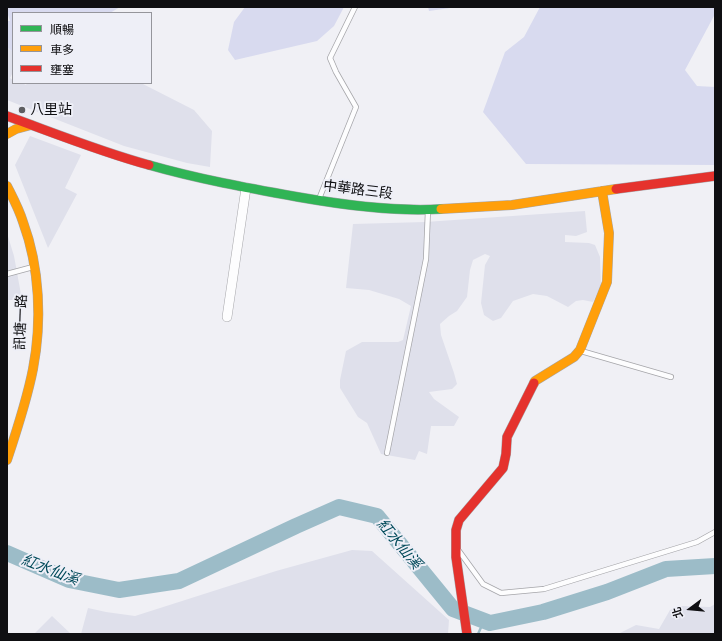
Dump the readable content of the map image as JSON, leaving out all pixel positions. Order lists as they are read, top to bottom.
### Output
{
  "streets": {
    "street": ["中華路三段", "訊塘一路"]
  },
  "water": ["紅水仙溪"],
  "places": ["八里站"],
  "legend": ["順暢", "車多", "壅塞"],
  "north": "left"
}
